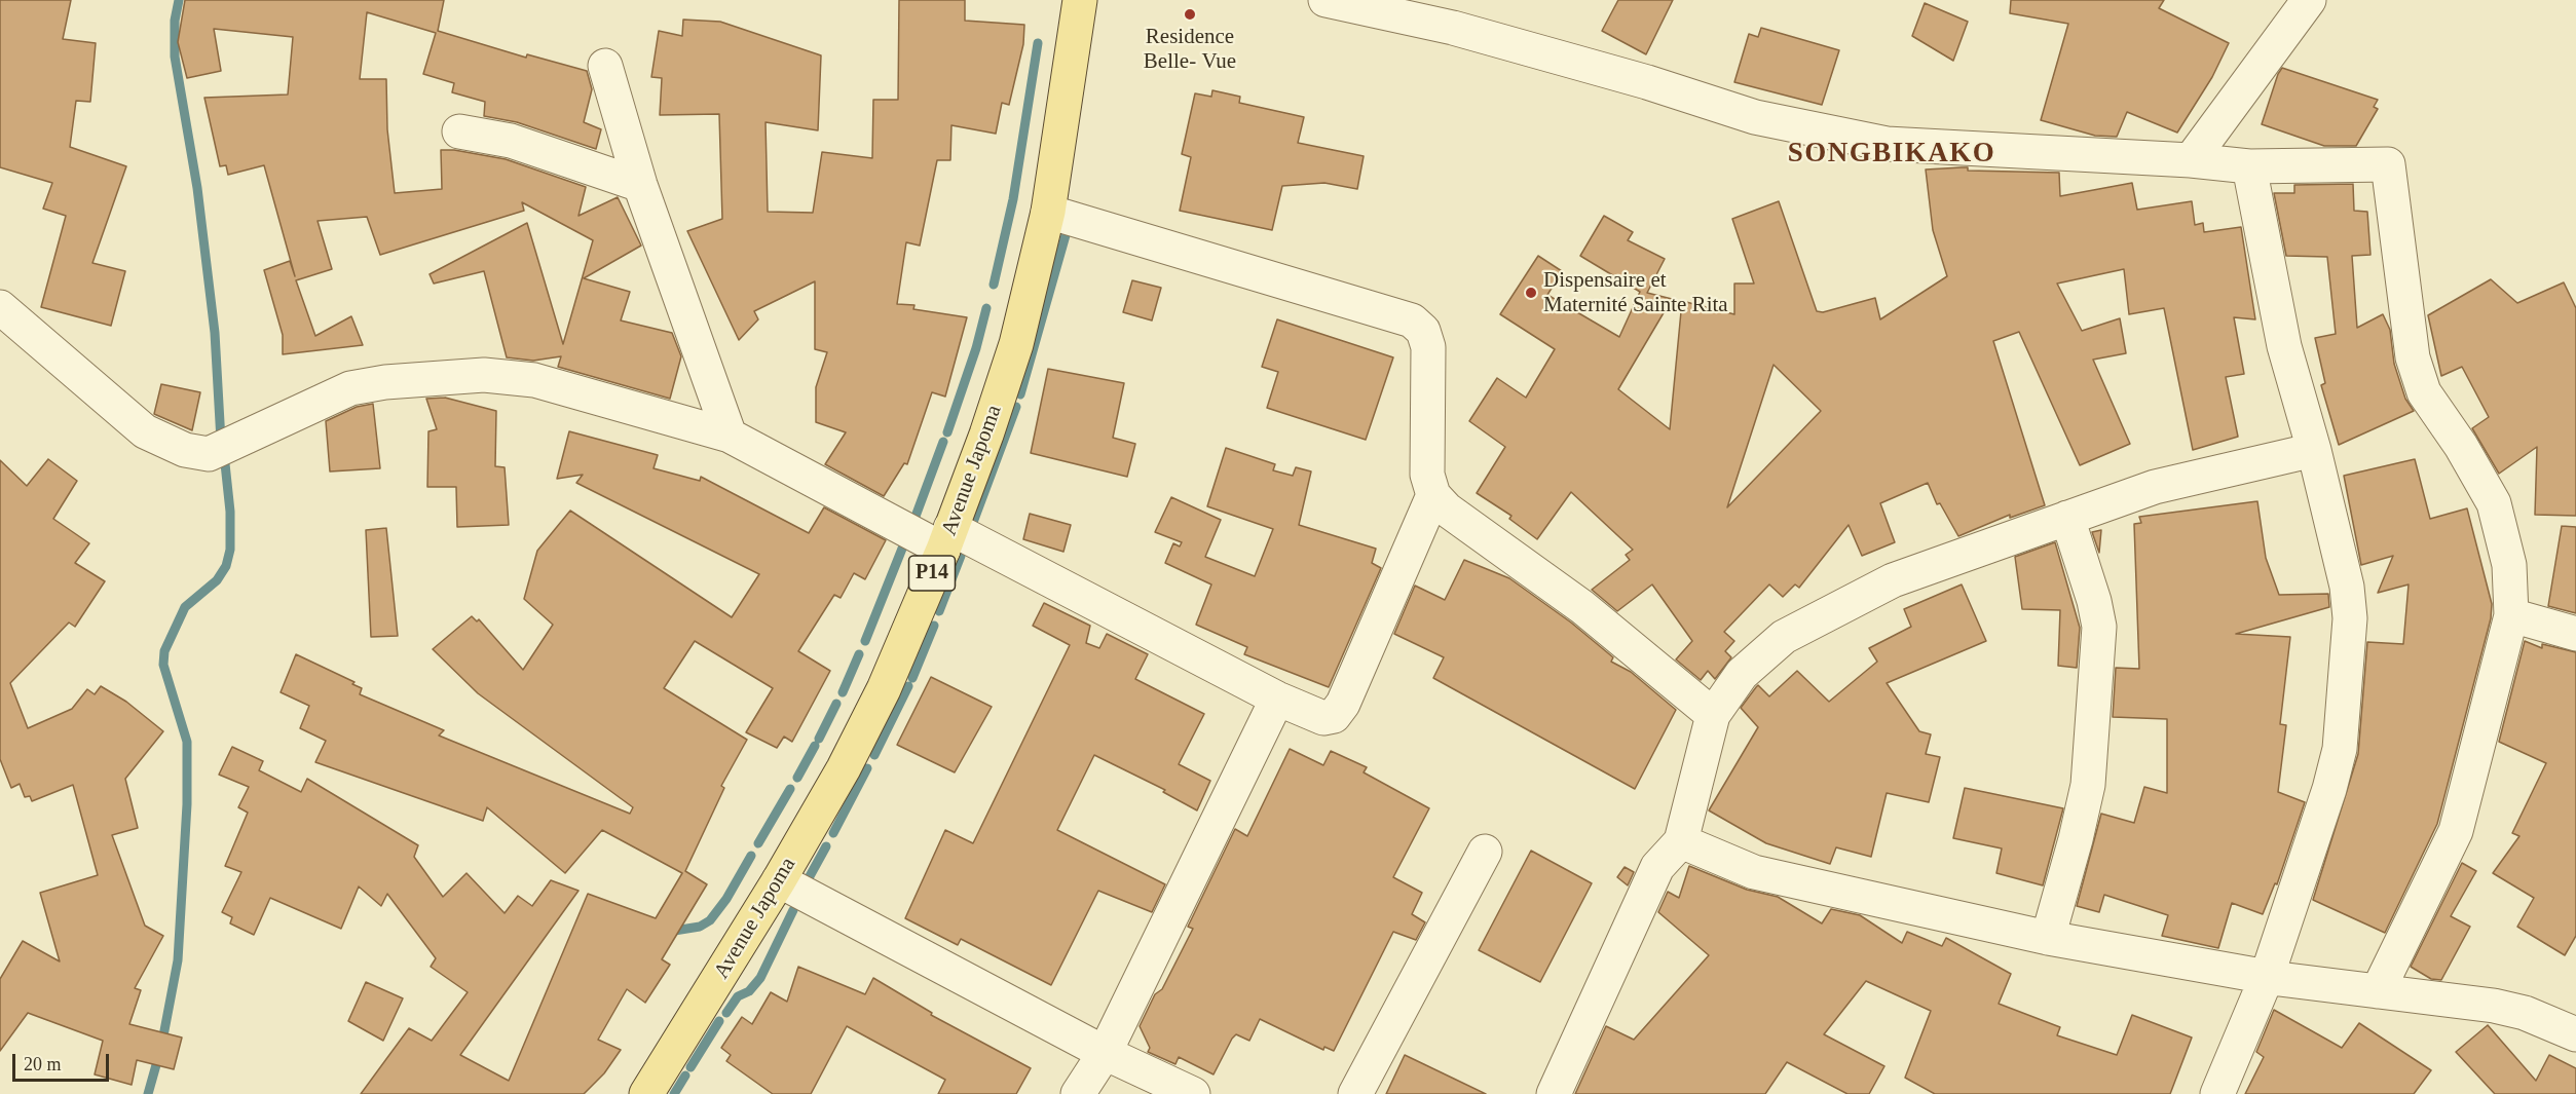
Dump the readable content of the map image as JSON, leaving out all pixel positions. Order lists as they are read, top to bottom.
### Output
{
  "streets": {
    "main road": ["Avenue Japoma", "P14"]
  },
  "districts": ["SONGBIKAKO"],
  "places": ["Residence Belle- Vue", "Dispensaire et Maternité Sainte Rita"],
  "scale_bar": "20 m"
}
